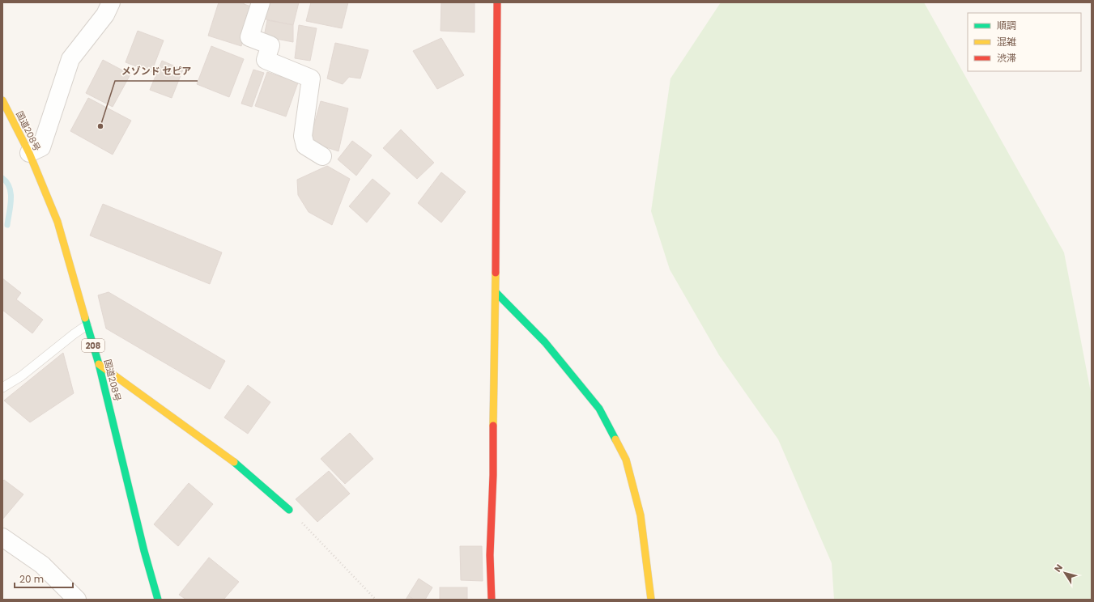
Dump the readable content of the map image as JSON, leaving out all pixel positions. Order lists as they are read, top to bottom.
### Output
{
  "streets": {
    "main road": ["国道208号", "208"]
  },
  "places": ["メゾンド セピア"],
  "legend": ["順調", "混雑", "渋滞"],
  "scale_bar": "20 m",
  "north": "top left"
}
